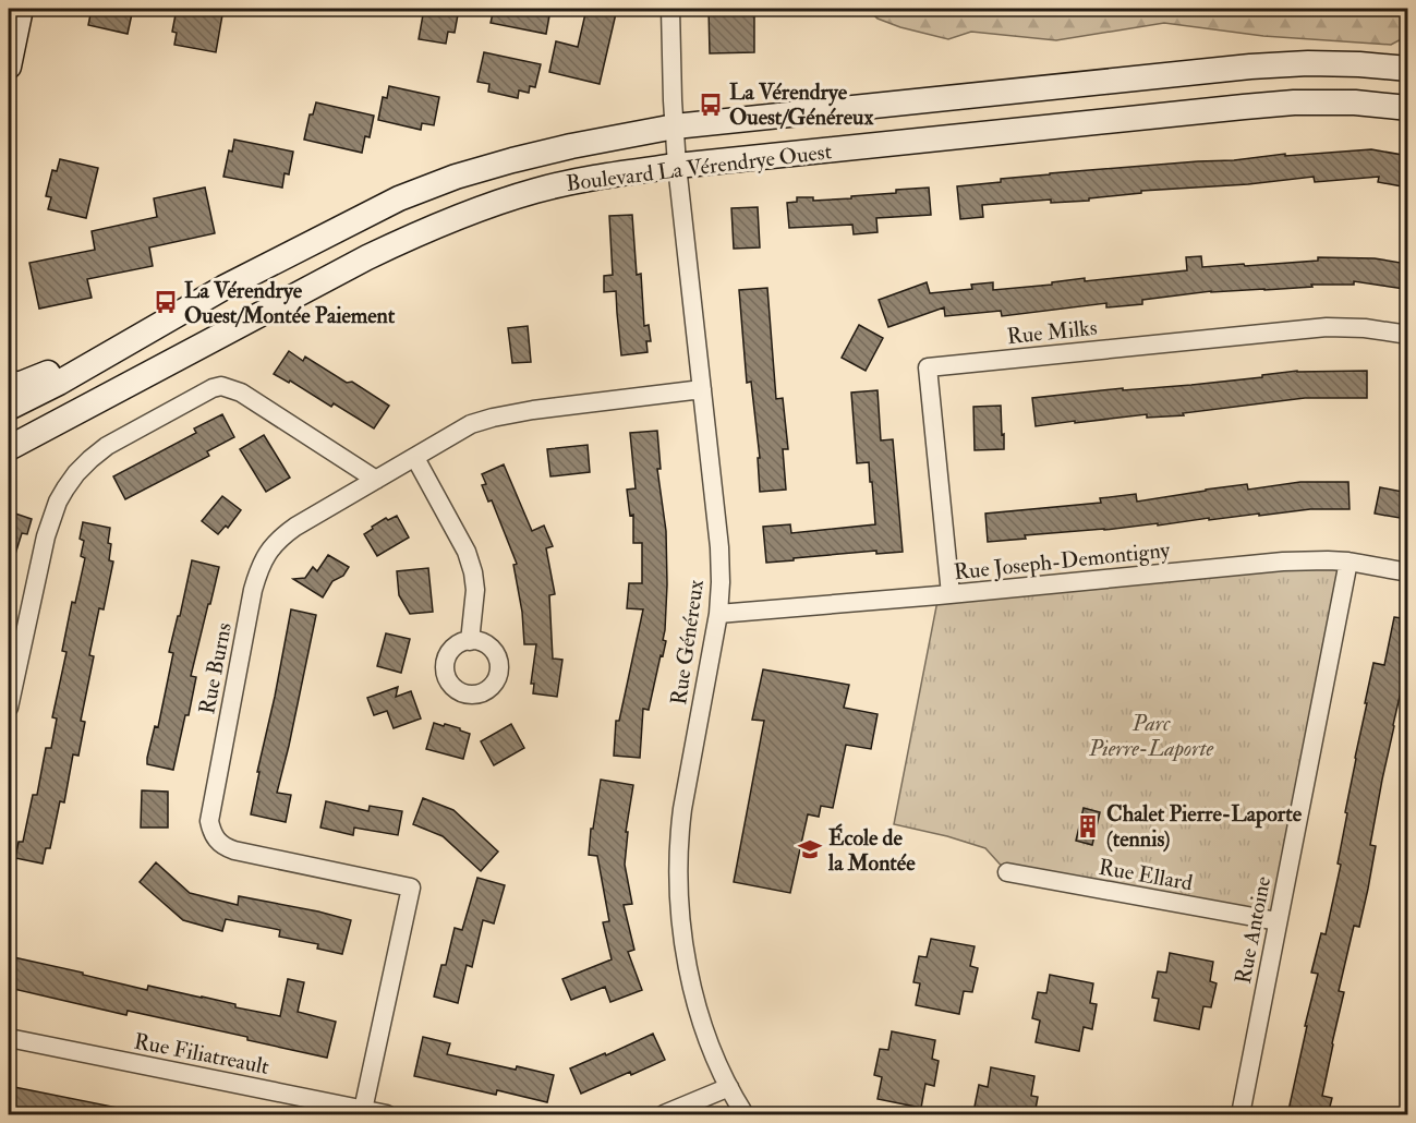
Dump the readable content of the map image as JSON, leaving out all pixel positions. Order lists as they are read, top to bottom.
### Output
{
  "streets": {
    "main road": ["Boulevard La Vérendrye Ouest"],
    "street": [
      "Rue Milks",
      "Rue Joseph-Demontigny",
      "Rue Généreux",
      "Rue Burns",
      "Rue Ellard",
      "Rue Antoine",
      "Rue Filiatreault"
    ]
  },
  "crossings": [
    ["Boulevard La Vérendrye Ouest", "Rue Généreux"],
    ["Rue Milks", "Rue Joseph-Demontigny"],
    ["Rue Joseph-Demontigny", "Rue Généreux"],
    ["Rue Joseph-Demontigny", "Rue Antoine"],
    ["Rue Généreux", "Rue Burns"],
    ["Rue Burns", "Rue Filiatreault"],
    ["Rue Ellard", "Rue Antoine"]
  ],
  "parks": ["Parc Pierre-Laporte"],
  "places": {
    "bus stop": ["La Vérendrye Ouest/Généreux", "La Vérendrye Ouest/Montée Paiement"],
    "building": ["Chalet Pierre-Laporte (tennis)"],
    "school or university": ["École de la Montée"]
  }
}
